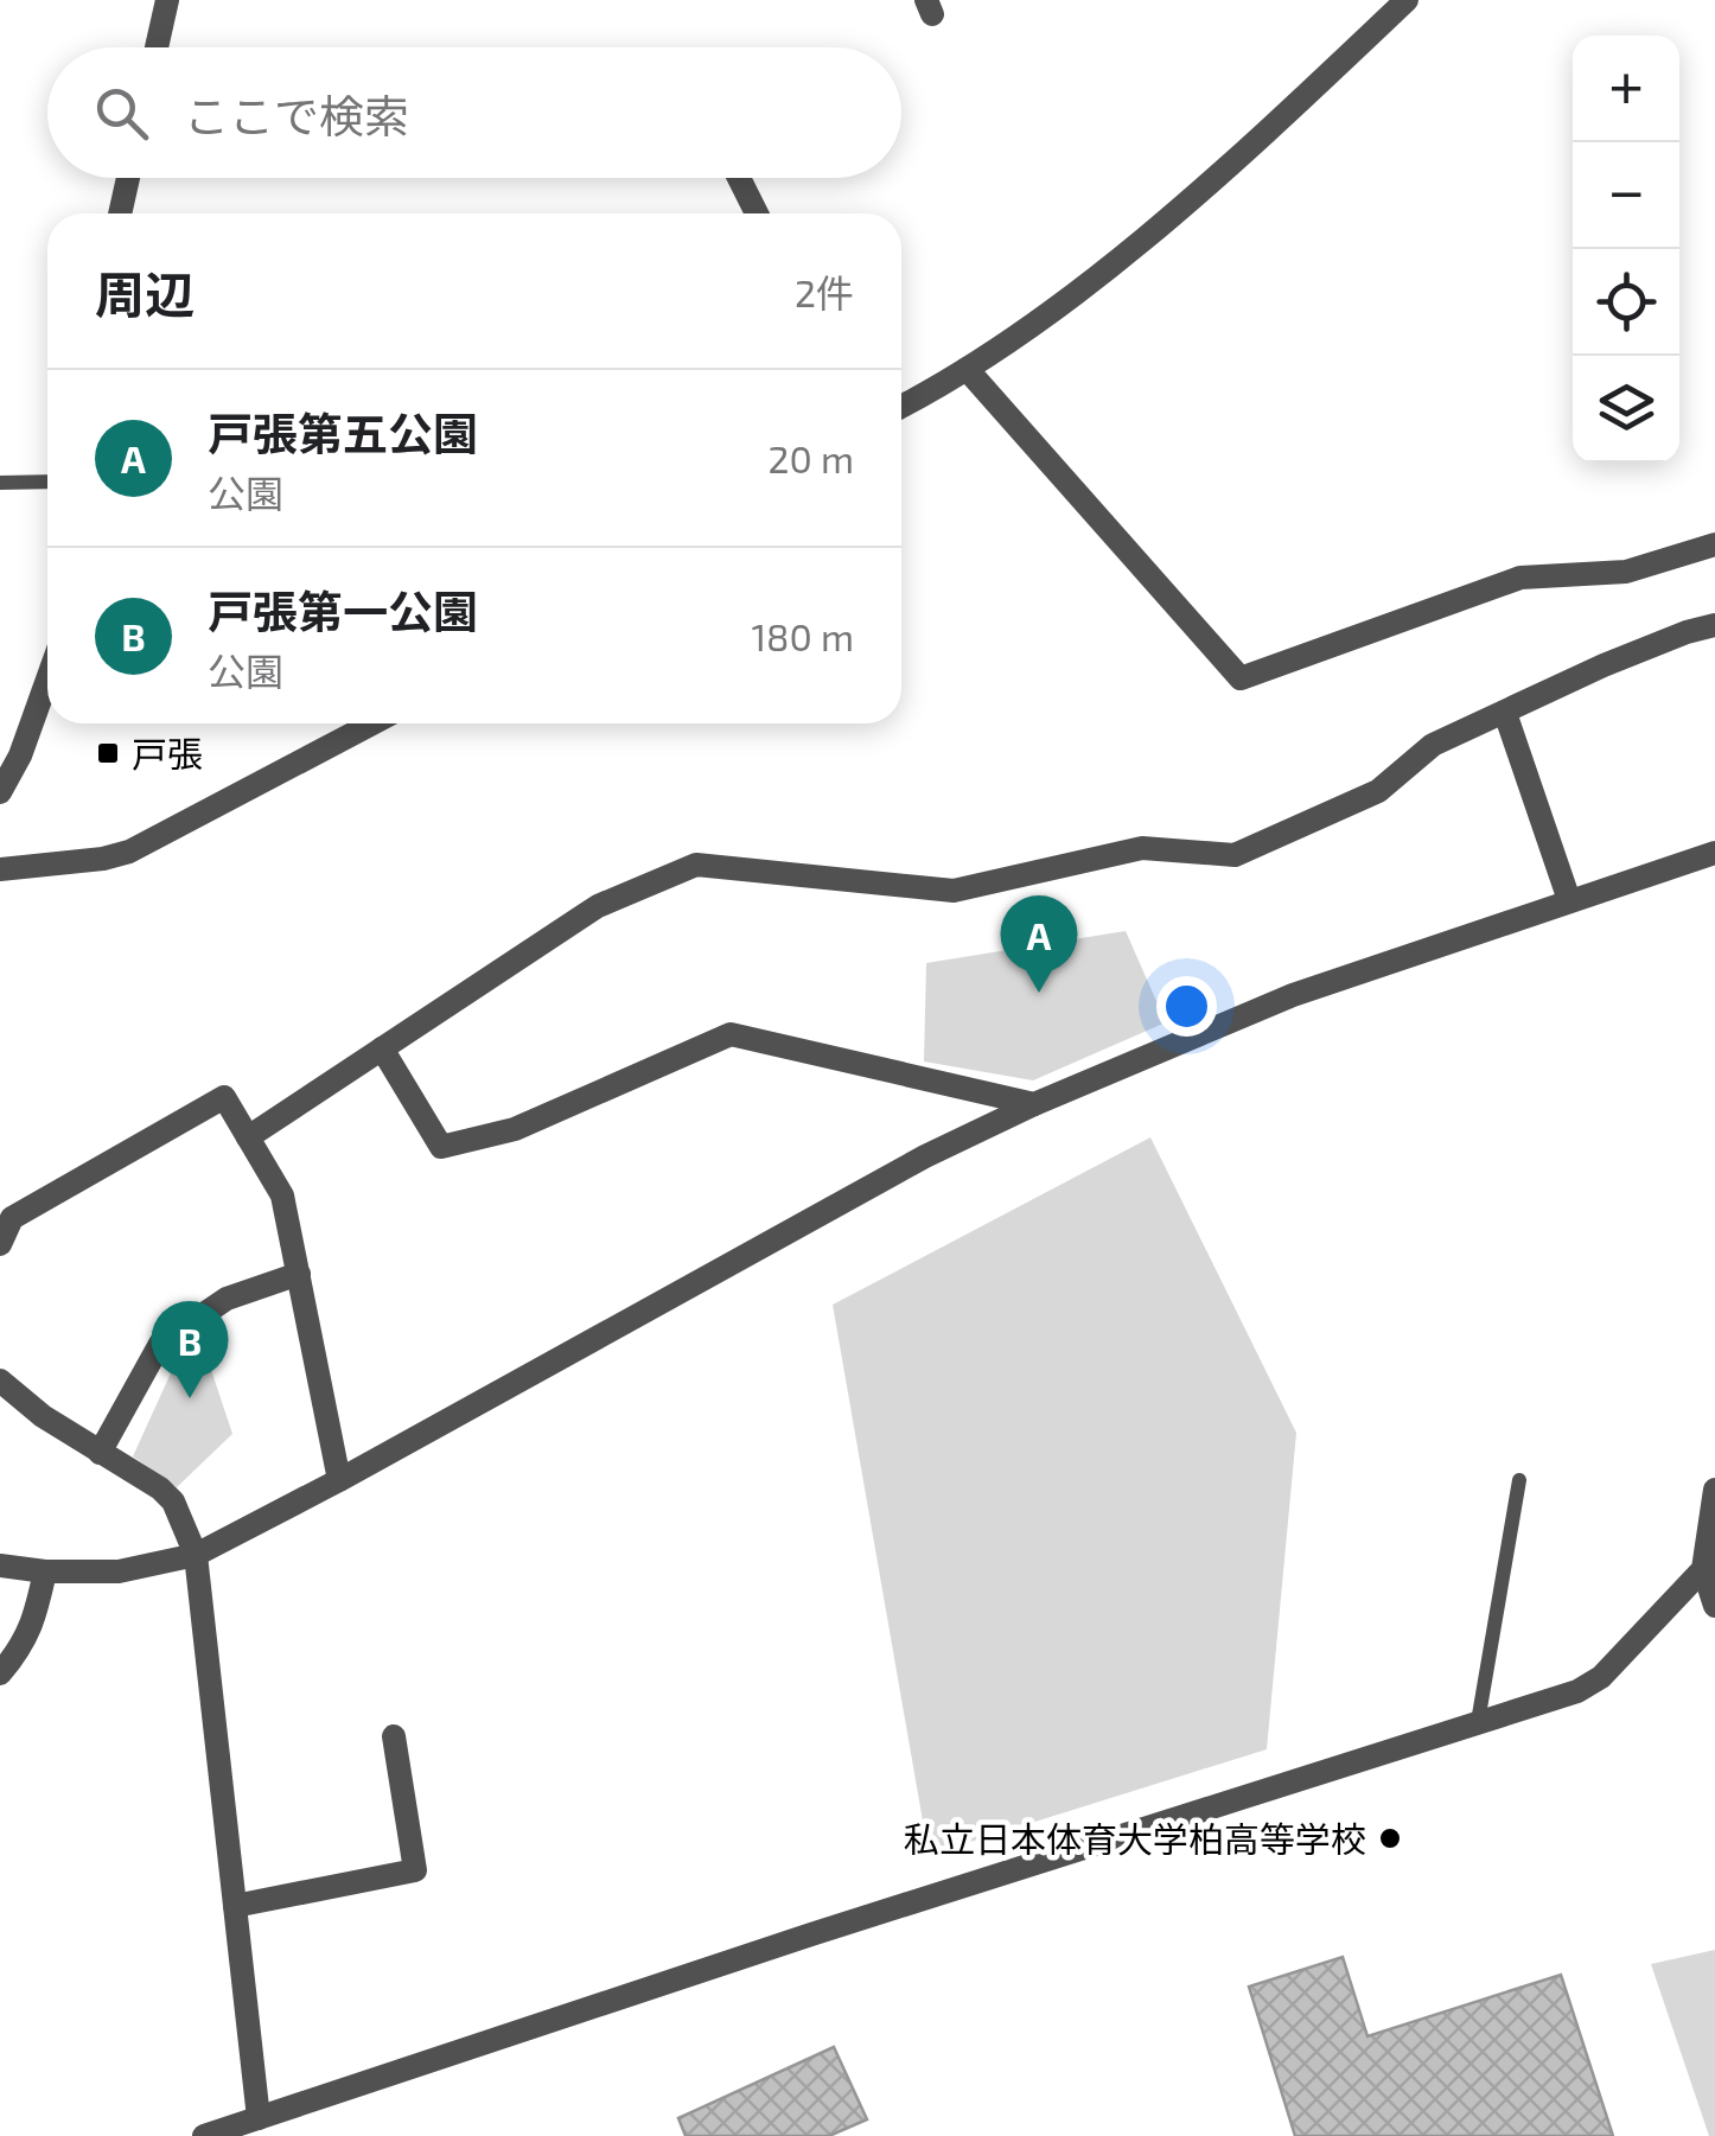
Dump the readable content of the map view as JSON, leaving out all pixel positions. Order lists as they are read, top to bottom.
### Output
{
  "places": {
    "transit": ["戸張"],
    "other": ["私立日本体育大学柏高等学校"]
  },
  "page": {
    "map_buttons": ["+", "−"],
    "search": "ここで検索",
    "heading": ["周辺", "2件"],
    "list": [
      {
        "mark": "A",
        "name": "戸張第五公園",
        "note": "公園",
        "value": "20 m"
      },
      {
        "mark": "B",
        "name": "戸張第一公園",
        "note": "公園",
        "value": "180 m"
      }
    ],
    "pins": ["A", "B"]
  }
}
